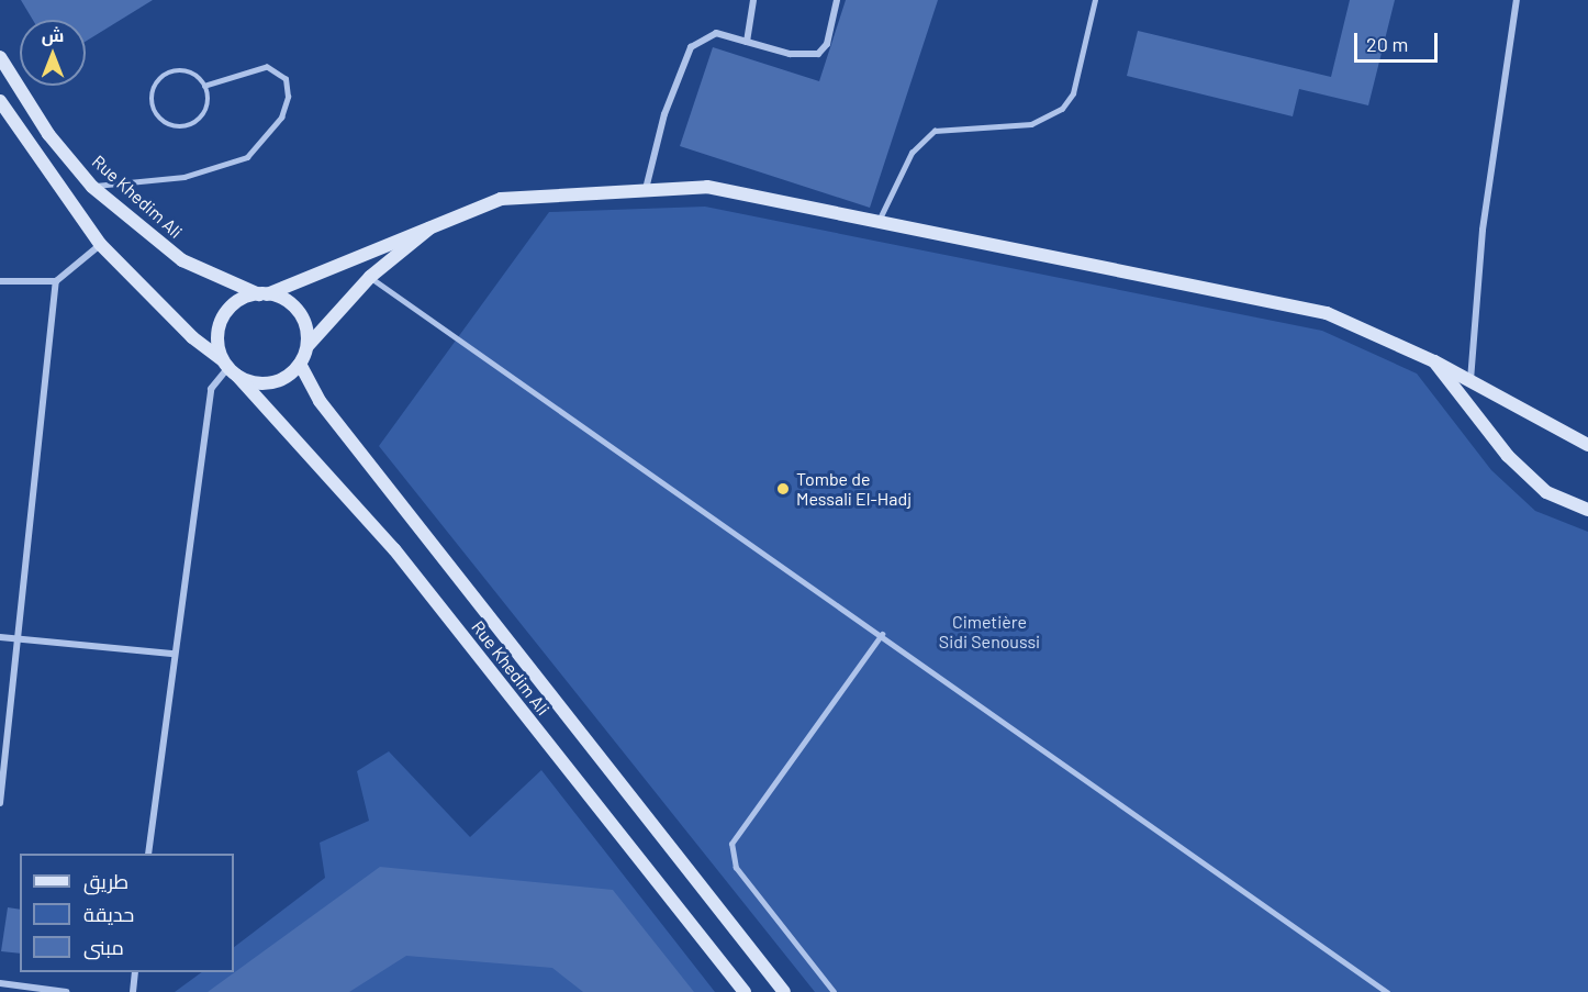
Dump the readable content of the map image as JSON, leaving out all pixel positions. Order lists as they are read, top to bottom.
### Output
{
  "streets": {
    "main road": ["Rue Khedim Ali"]
  },
  "parks": ["Cimetière Sidi Senoussi"],
  "places": ["Tombe de Messali El-Hadj"],
  "legend": ["طريق", "حديقة", "مبنى"],
  "scale_bar": "20 m",
  "north": "top"
}
